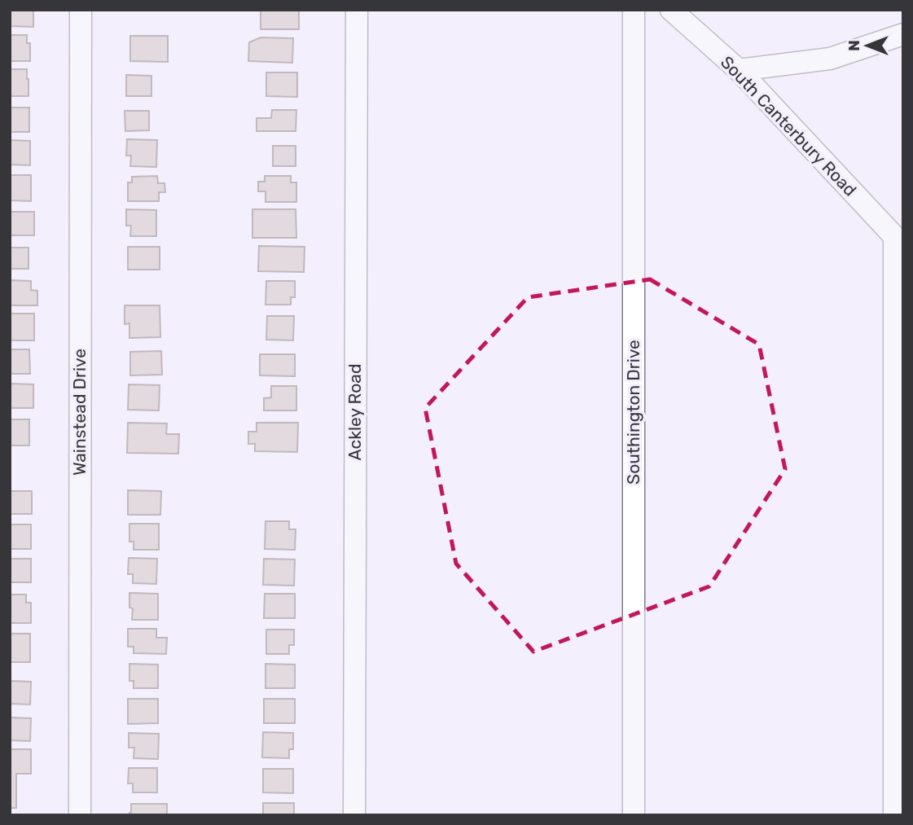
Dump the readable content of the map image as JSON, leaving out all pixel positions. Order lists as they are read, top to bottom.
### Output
{
  "streets": {
    "street": [
      "South Canterbury Road",
      "Wainstead Drive",
      "Ackley Road",
      "Southington Drive"
    ]
  },
  "north": "left"
}
